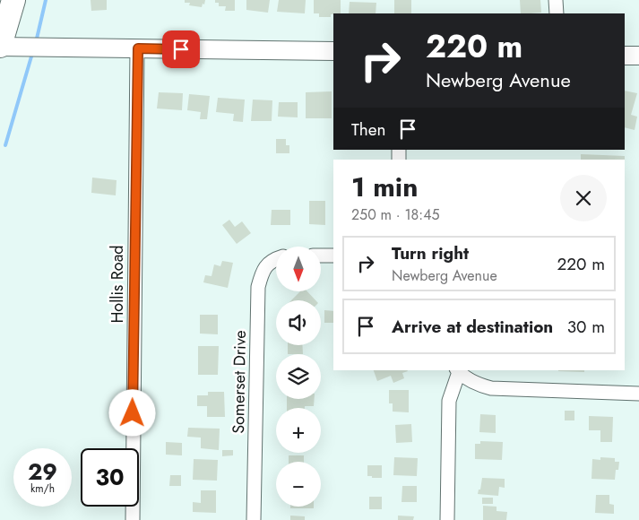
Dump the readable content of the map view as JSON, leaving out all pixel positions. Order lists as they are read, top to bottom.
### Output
{
  "streets": {
    "street": ["Hollis Road", "Somerset Drive"]
  },
  "north": "bottom",
  "page": {
    "turn": ["220 m", "Newberg Avenue"],
    "then": "Then",
    "heading": ["1 min", "250 m · 18:45"],
    "list": [
      {
        "name": "Turn right",
        "note": "Newberg Avenue",
        "value": "220 m"
      },
      {
        "name": "Arrive at destination",
        "value": "30 m"
      }
    ],
    "map_buttons": ["+", "−"],
    "speed": "29 km/h",
    "limit": "30"
  }
}
